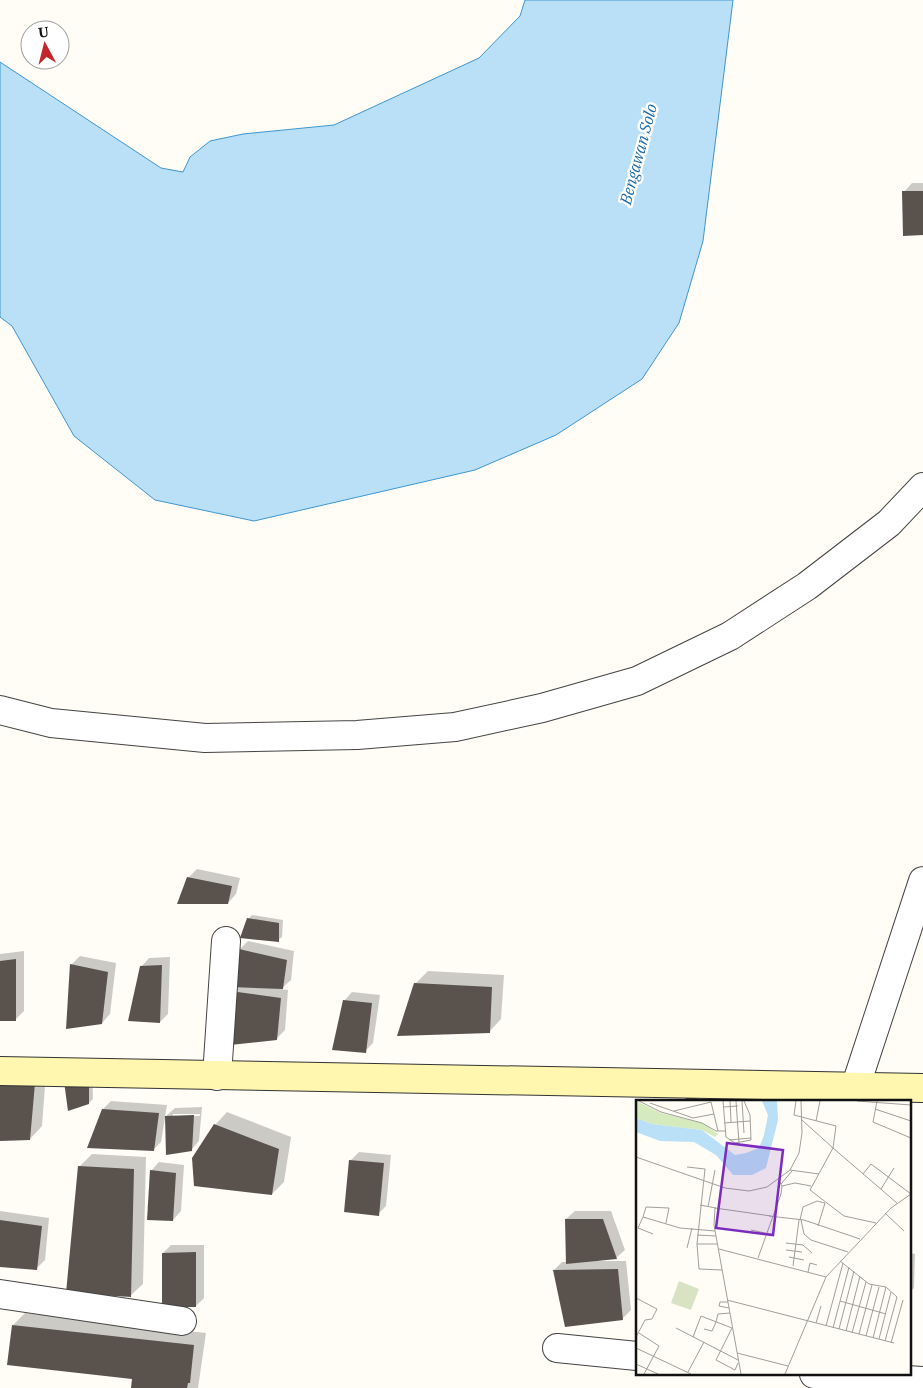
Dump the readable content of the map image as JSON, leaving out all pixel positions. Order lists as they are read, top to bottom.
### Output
{
  "water": ["Bengawan Solo"],
  "north": "top"
}
